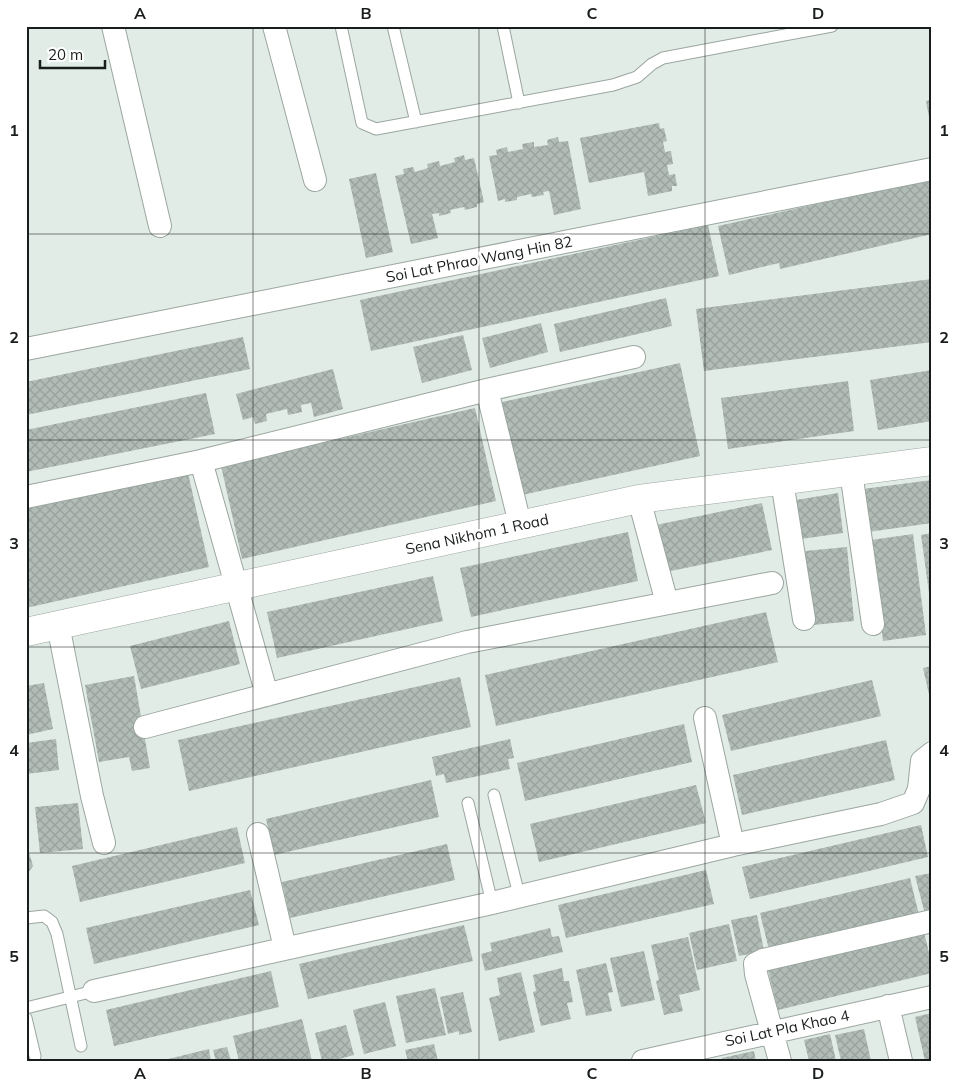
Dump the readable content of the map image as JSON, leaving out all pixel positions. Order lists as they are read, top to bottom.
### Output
{
  "streets": {
    "street": ["Soi Lat Phrao Wang Hin 82", "Sena Nikhom 1 Road", "Soi Lat Pla Khao 4"]
  },
  "scale_bar": "20 m",
  "grid": {
    "columns": [
      "A",
      "B",
      "C",
      "D"
    ],
    "rows": [
      "1",
      "2",
      "3",
      "4",
      "5"
    ]
  }
}
